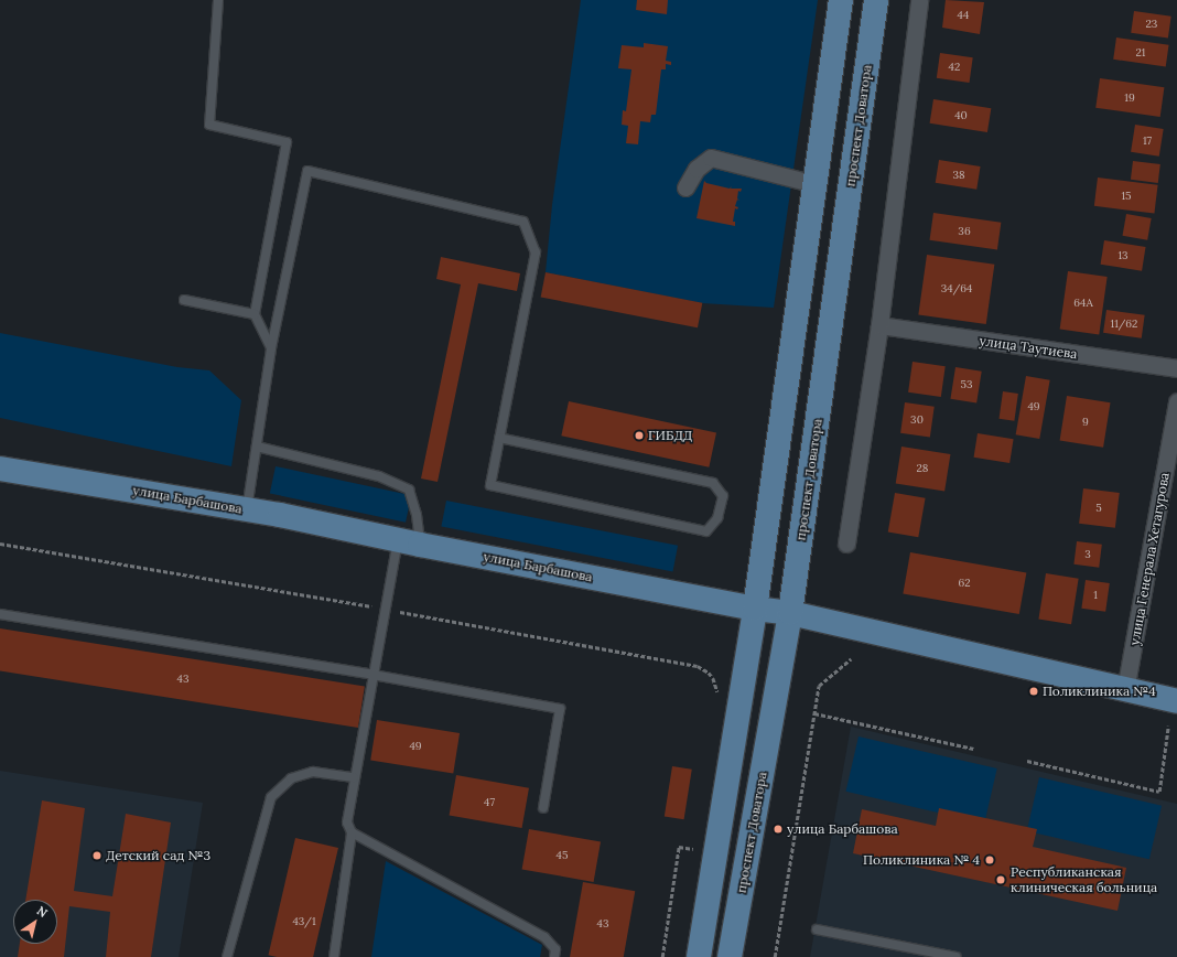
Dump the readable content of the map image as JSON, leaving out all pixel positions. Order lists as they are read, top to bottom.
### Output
{
  "streets": {
    "main road": ["проспект Доватора", "улица Барбашова"],
    "street": ["улица Таутиева", "улица Генерала Хетагурова"]
  },
  "crossings": [
    ["проспект Доватора", "улица Барбашова"],
    ["улица Барбашова", "улица Генерала Хетагурова"]
  ],
  "places": [
    "ГИБДД",
    "Поликлиника №4",
    "улица Барбашова",
    "Детский сад №3",
    "Поликлиника № 4",
    "Республиканская клиническая больница"
  ],
  "house_numbers": [
    "44",
    "23",
    "21",
    "42",
    "19",
    "40",
    "17",
    "38",
    "15",
    "36",
    "13",
    "34/64",
    "64А",
    "11/62",
    "53",
    "49",
    "30",
    "9",
    "28",
    "5",
    "3",
    "62",
    "1",
    "43",
    "49",
    "47",
    "45",
    "43/1",
    "43"
  ],
  "north": "top right"
}
